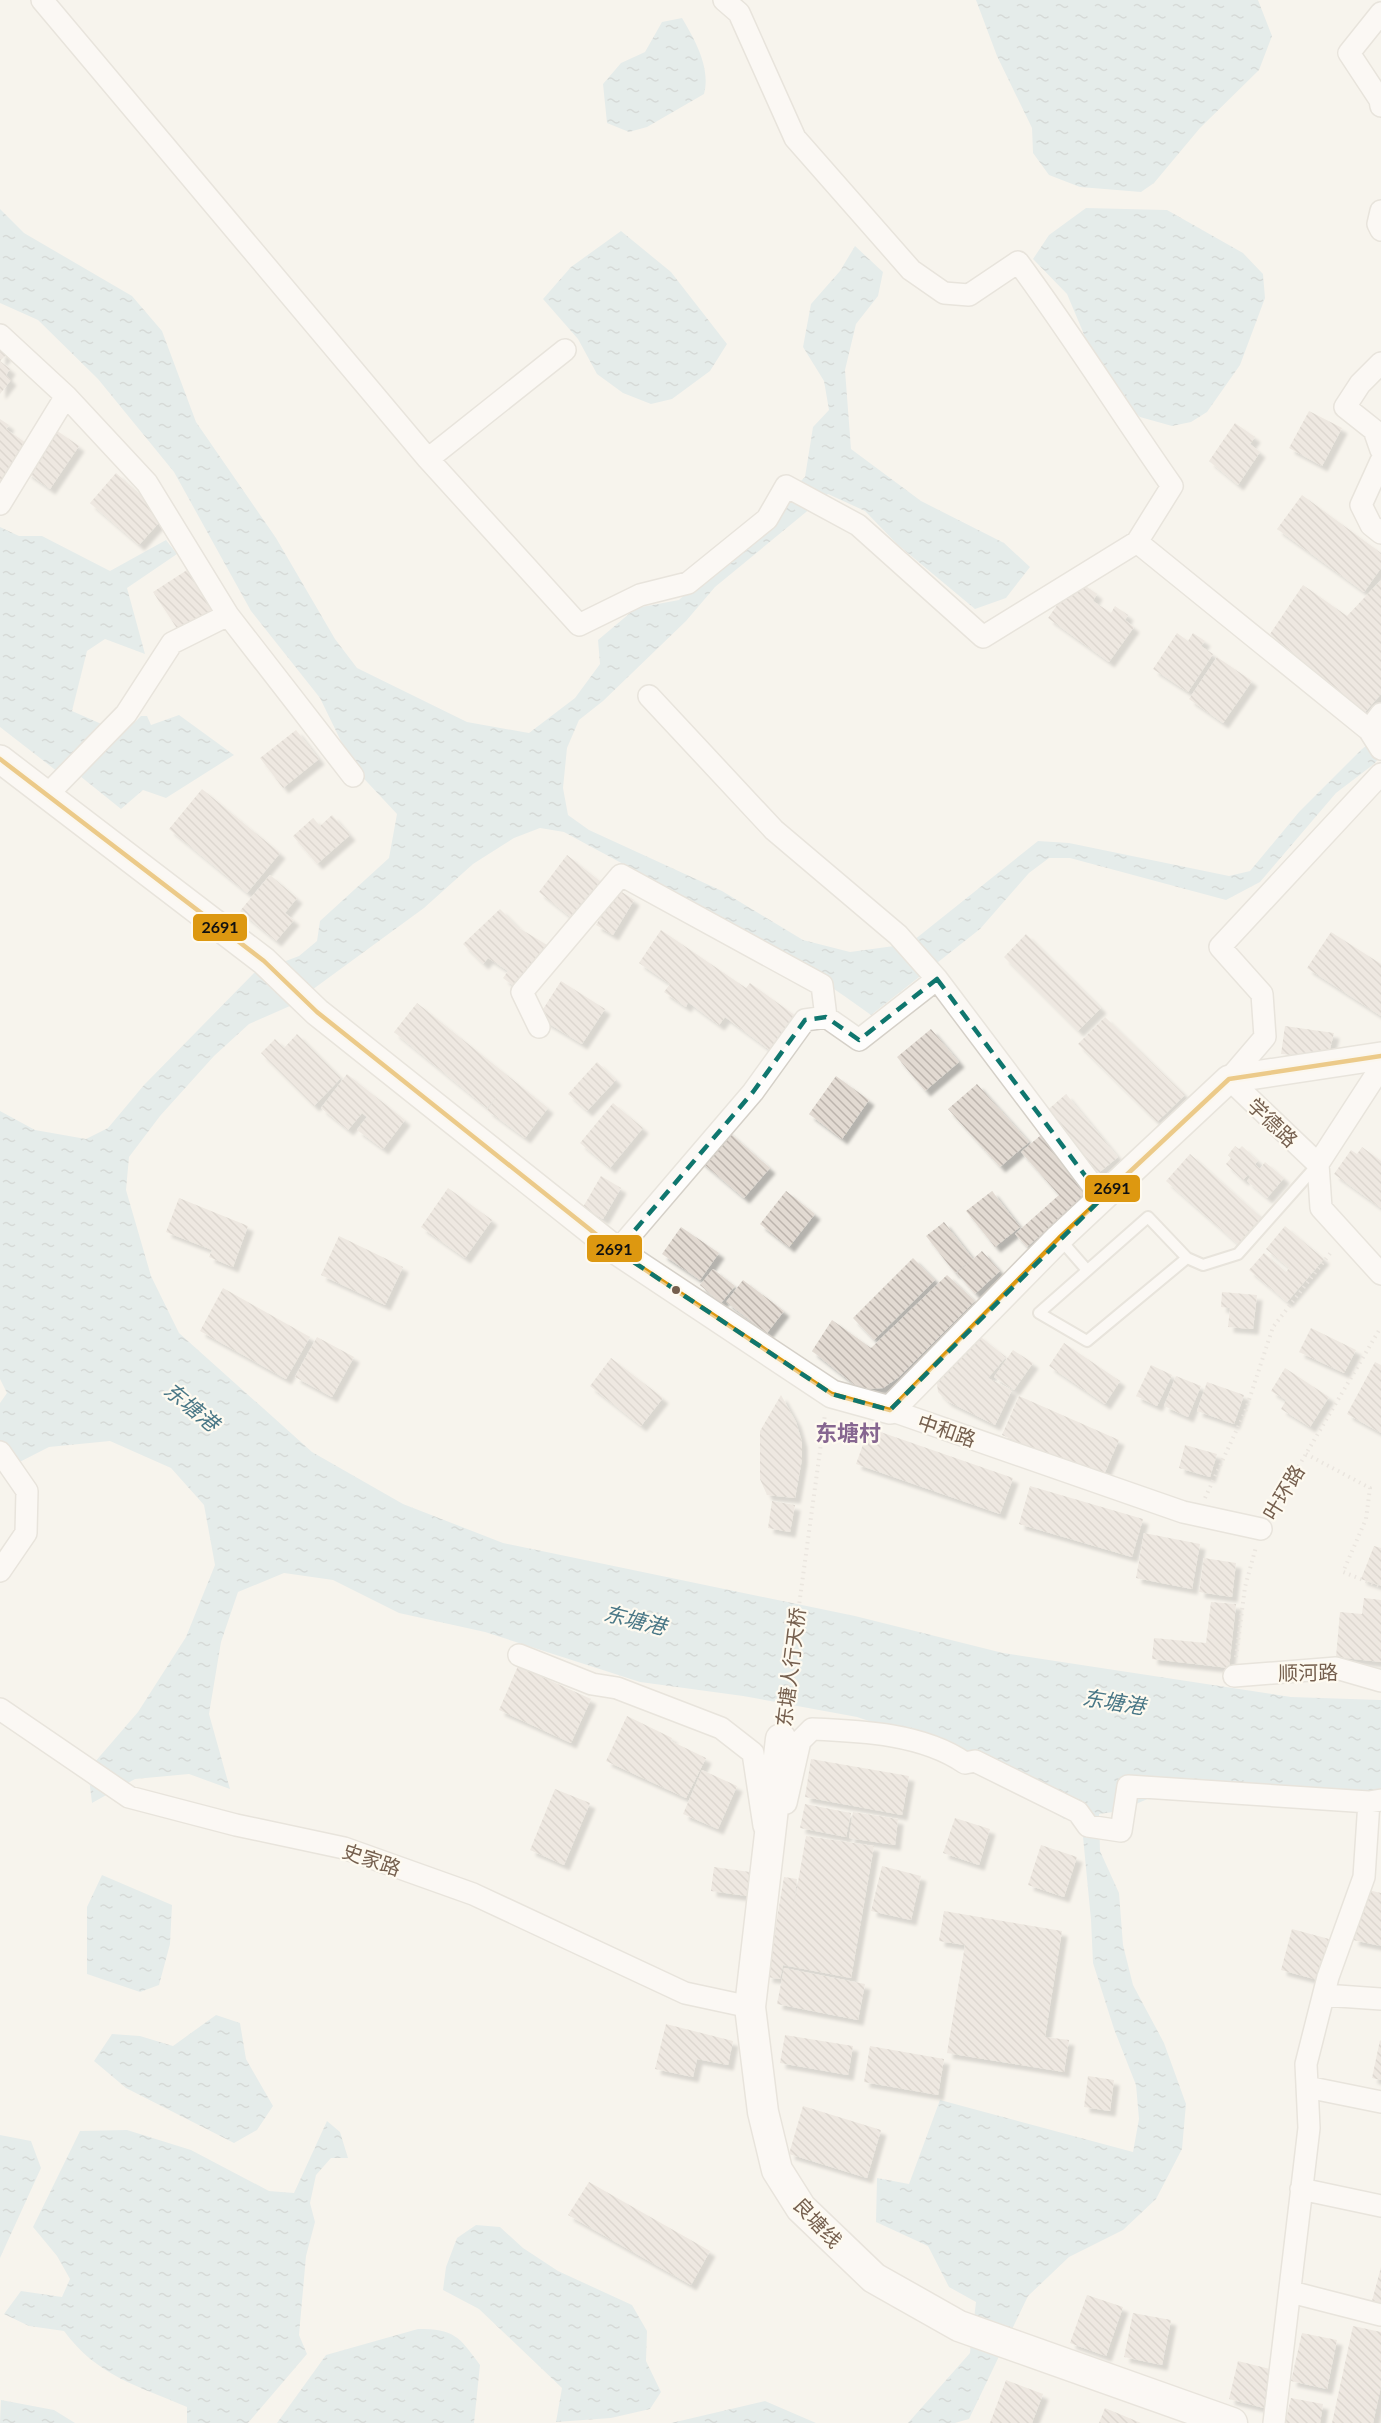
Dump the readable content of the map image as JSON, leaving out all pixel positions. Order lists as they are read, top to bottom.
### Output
{
  "streets": {
    "main road": ["良塘线"],
    "street": [
      "学德路",
      "中和路",
      "顺河路",
      "史家路"
    ],
    "path": ["叶环路", "东塘人行天桥"]
  },
  "crossings": [
    ["中和路", "叶环路"],
    ["中和路", "东塘人行天桥"],
    ["叶环路", "顺河路"],
    ["东塘人行天桥", "良塘线"],
    ["史家路", "良塘线"]
  ],
  "districts": ["东塘村"],
  "water": ["东塘港"],
  "lines": ["transit line 2691"]
}
